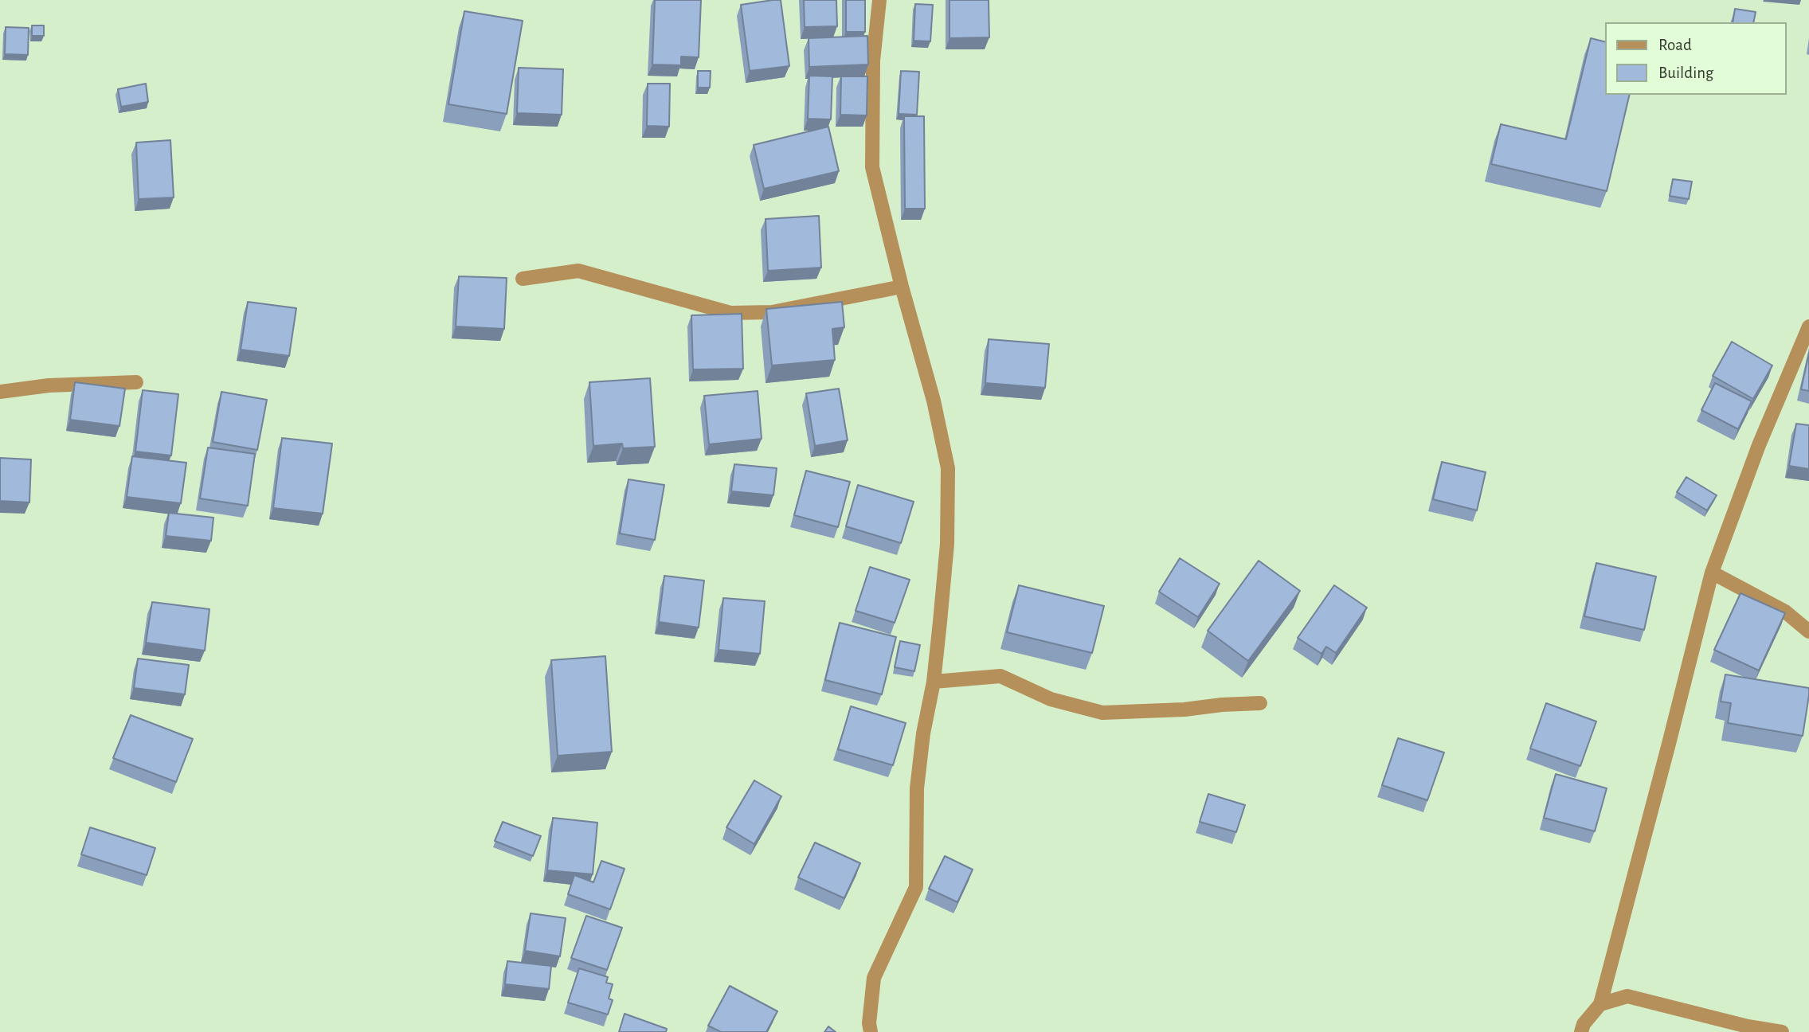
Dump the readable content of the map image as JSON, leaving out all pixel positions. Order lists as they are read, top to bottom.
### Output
{
  "legend": ["Road", "Building"]
}
